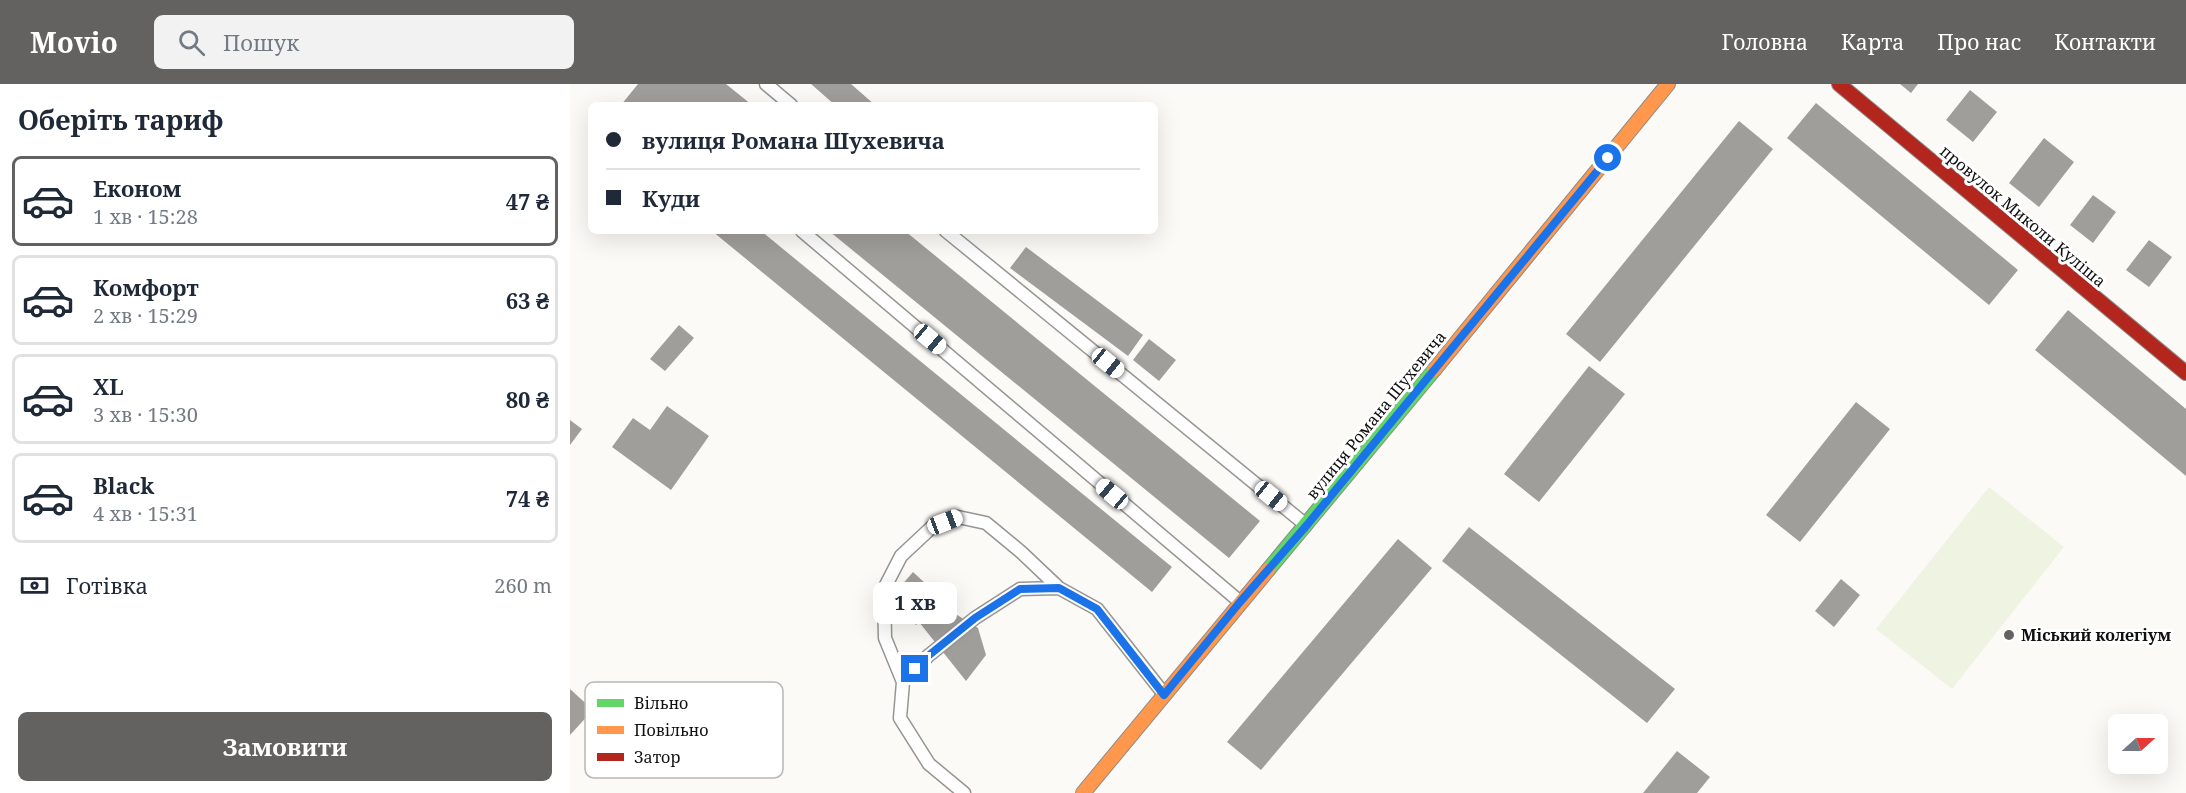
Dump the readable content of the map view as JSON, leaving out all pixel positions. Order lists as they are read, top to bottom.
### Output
{
  "streets": {
    "street": ["провулок Миколи Куліша", "вулиця Романа Шухевича"]
  },
  "places": ["Міський колегіум"],
  "legend": ["Вільно", "Повільно", "Затор"],
  "north": "right",
  "page": {
    "header": "Movio",
    "search": "Пошук",
    "nav": [
      "Головна",
      "Карта",
      "Про нас",
      "Контакти"
    ],
    "heading": "Оберіть тариф",
    "banner": ["вулиця Романа Шухевича", "Куди"],
    "list": [
      {
        "name": "Економ",
        "note": "1 хв · 15:28",
        "value": "47 ₴"
      },
      {
        "name": "Комфорт",
        "note": "2 хв · 15:29",
        "value": "63 ₴"
      },
      {
        "name": "XL",
        "note": "3 хв · 15:30",
        "value": "80 ₴"
      },
      {
        "name": "Black",
        "note": "4 хв · 15:31",
        "value": "74 ₴"
      }
    ],
    "pay": ["Готівка", "260 m"],
    "bubble": "1 хв",
    "buttons": "Замовити"
  }
}
